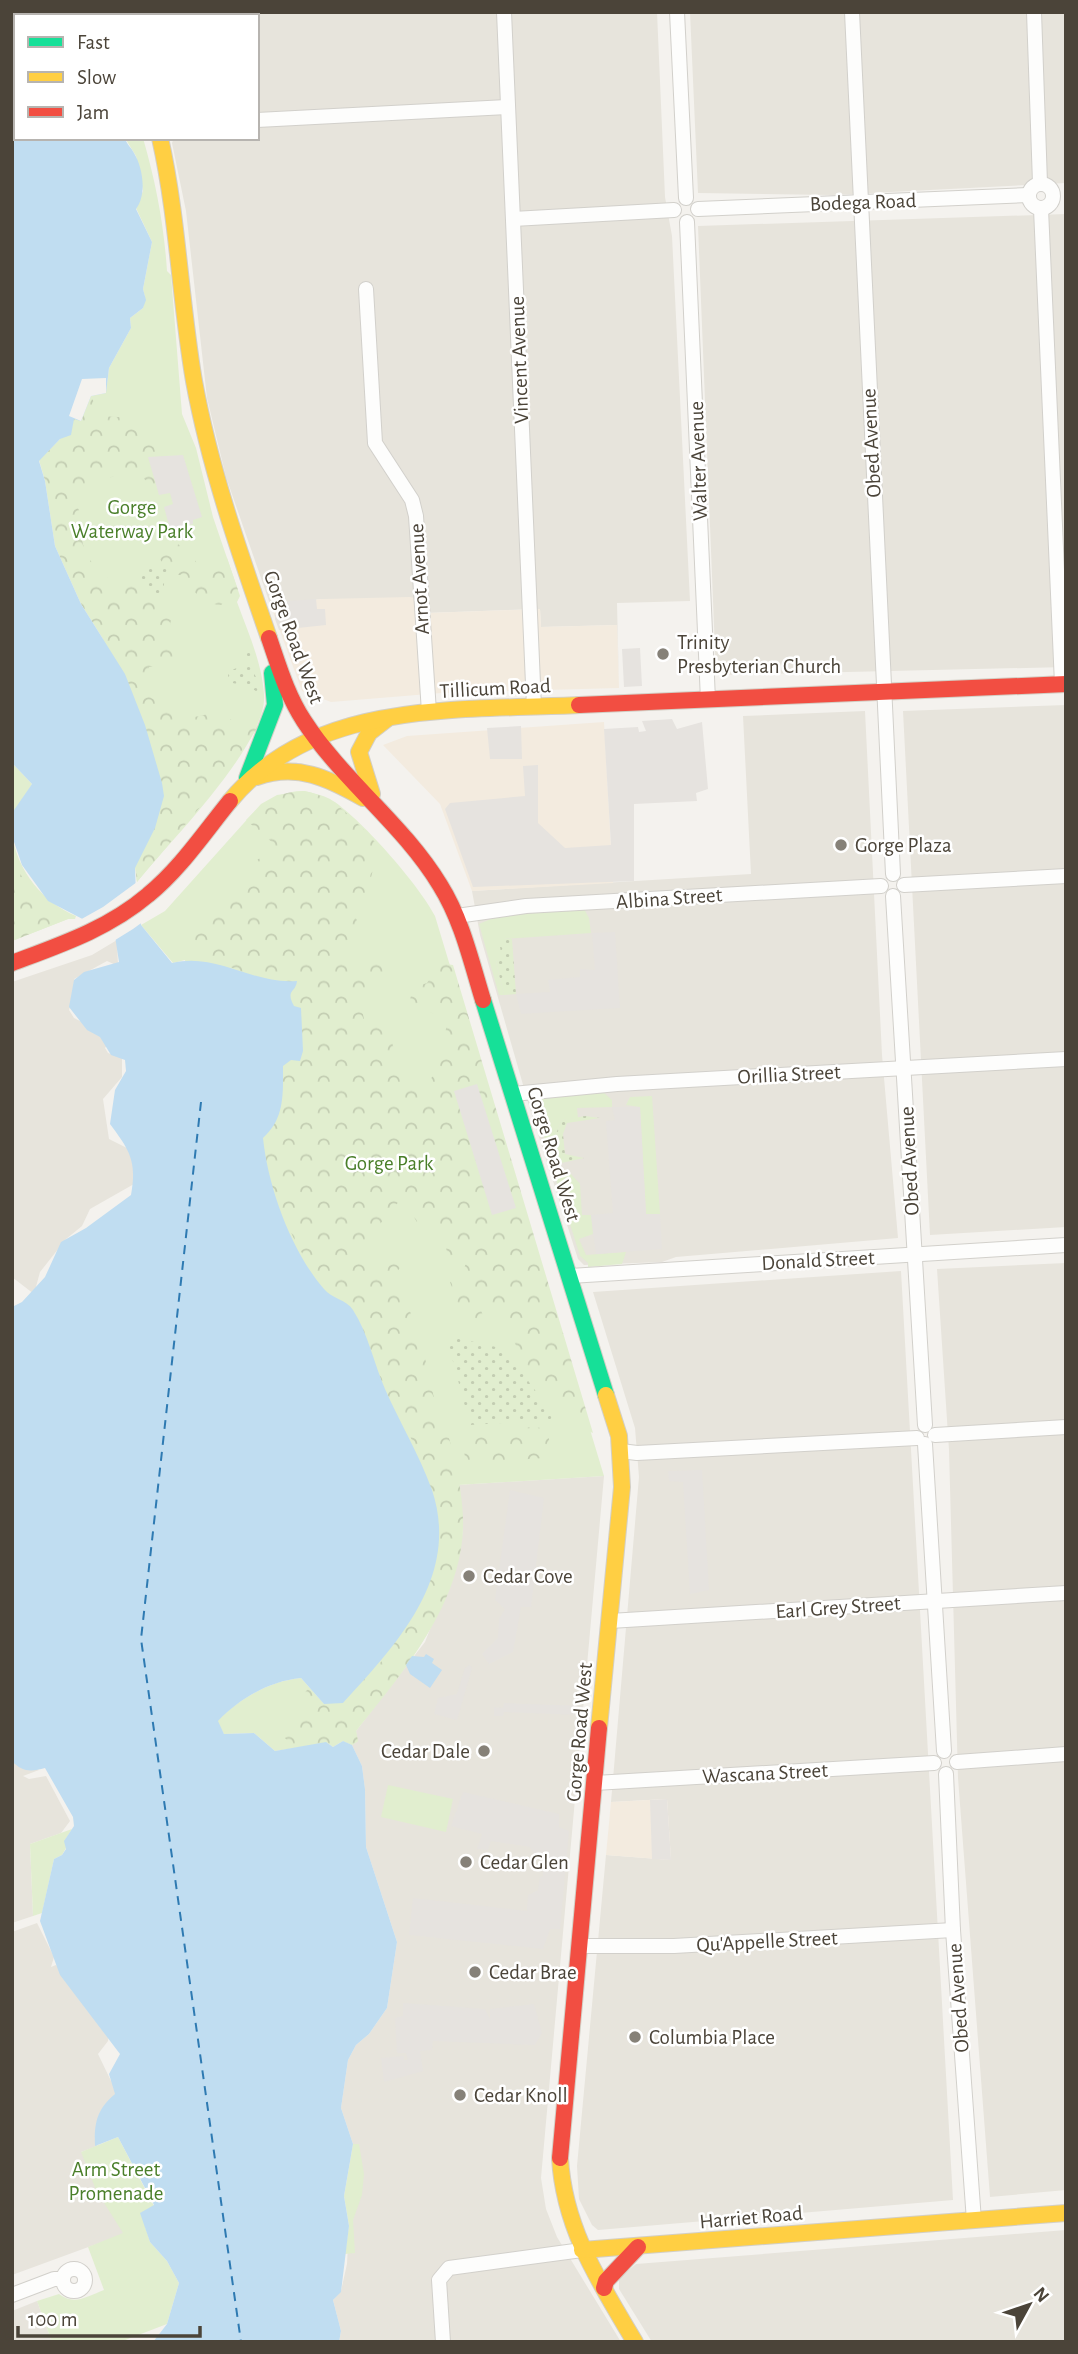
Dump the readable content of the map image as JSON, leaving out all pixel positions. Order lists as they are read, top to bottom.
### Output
{
  "streets": {
    "main road": ["Gorge Road West", "Tillicum Road", "Harriet Road"],
    "street": [
      "Bodega Road",
      "Vincent Avenue",
      "Obed Avenue",
      "Walter Avenue",
      "Arnot Avenue",
      "Albina Street",
      "Orillia Street",
      "Donald Street",
      "Earl Grey Street",
      "Wascana Street",
      "Qu'Appelle Street"
    ]
  },
  "crossings": [
    ["Bodega Road", "Obed Avenue"],
    ["Bodega Road", "Walter Avenue"],
    ["Vincent Avenue", "Tillicum Road"],
    ["Obed Avenue", "Tillicum Road"],
    ["Obed Avenue", "Albina Street"],
    ["Obed Avenue", "Orillia Street"],
    ["Obed Avenue", "Donald Street"],
    ["Obed Avenue", "Earl Grey Street"],
    ["Obed Avenue", "Wascana Street"],
    ["Obed Avenue", "Qu'Appelle Street"],
    ["Obed Avenue", "Harriet Road"],
    ["Walter Avenue", "Tillicum Road"],
    ["Arnot Avenue", "Tillicum Road"],
    ["Gorge Road West", "Tillicum Road"],
    ["Gorge Road West", "Albina Street"],
    ["Gorge Road West", "Orillia Street"],
    ["Gorge Road West", "Donald Street"],
    ["Gorge Road West", "Earl Grey Street"],
    ["Gorge Road West", "Wascana Street"],
    ["Gorge Road West", "Qu'Appelle Street"],
    ["Gorge Road West", "Harriet Road"]
  ],
  "parks": ["Gorge Waterway Park", "Gorge Park", "Arm Street Promenade"],
  "places": [
    "Trinity Presbyterian Church",
    "Gorge Plaza",
    "Cedar Cove",
    "Cedar Dale",
    "Cedar Glen",
    "Cedar Brae",
    "Columbia Place",
    "Cedar Knoll"
  ],
  "legend": ["Fast", "Slow", "Jam"],
  "scale_bar": "100 m",
  "north": "top right"
}
